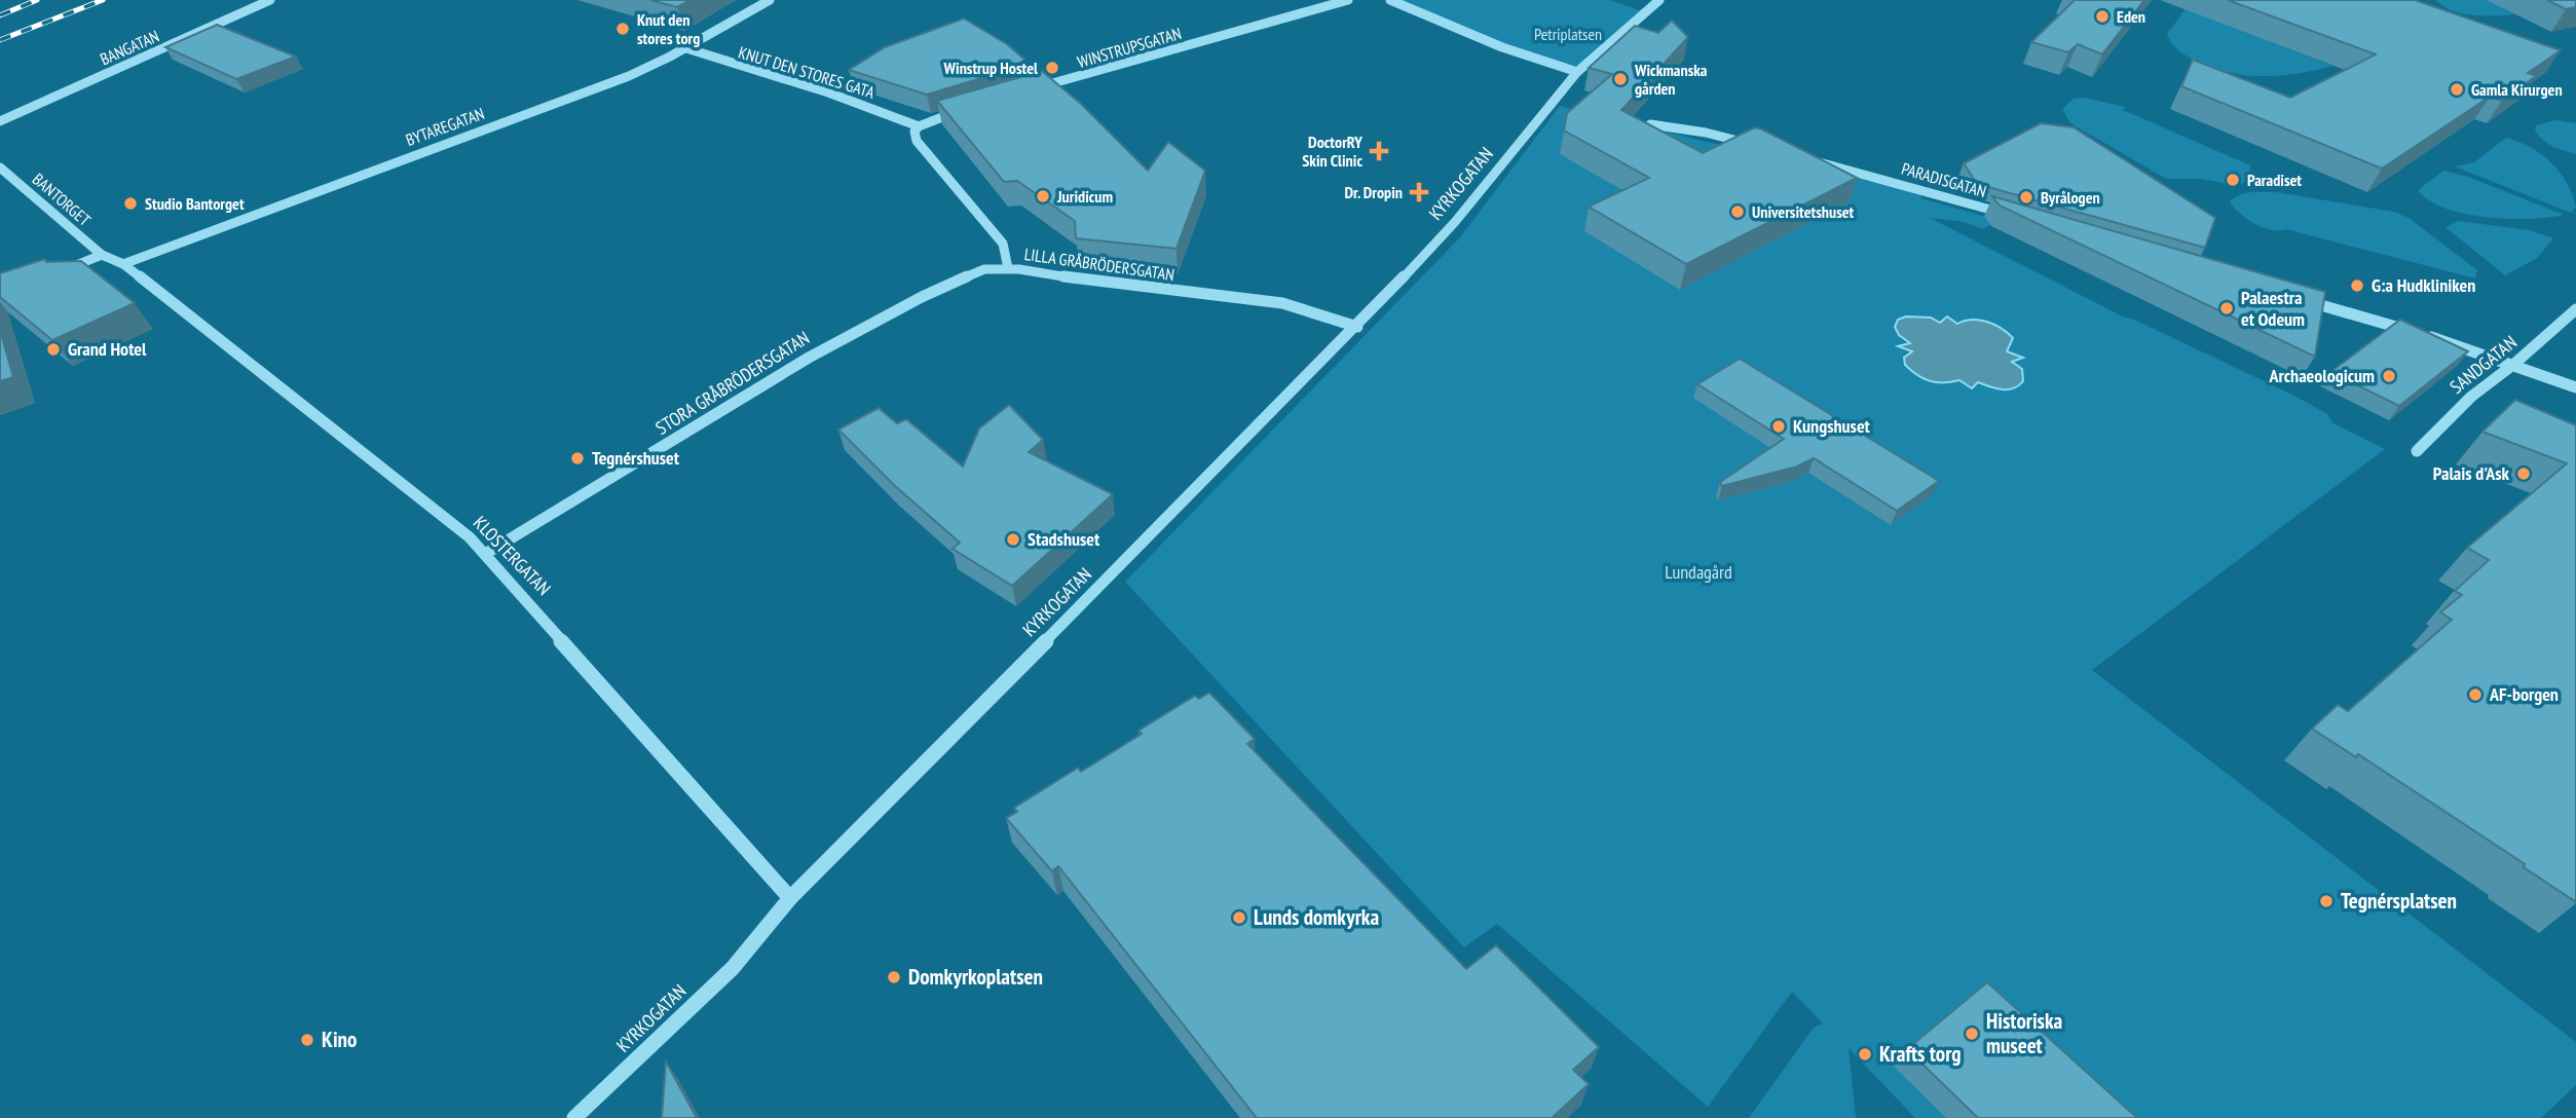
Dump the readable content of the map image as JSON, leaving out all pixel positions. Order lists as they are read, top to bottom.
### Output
{
  "streets": {
    "street": [
      "BANGATAN",
      "WINSTRUPSGATAN",
      "KNUT DEN STORES GATA",
      "BYTAREGATAN",
      "PARADISGATAN",
      "KYRKOGATAN",
      "BANTORGET",
      "LILLA GRÅBRÖDERSGATAN",
      "SANDGATAN",
      "STORA GRÅBRÖDERSGATAN",
      "KLOSTERGATAN"
    ]
  },
  "crossings": [
    ["KNUT DEN STORES GATA", "BYTAREGATAN"],
    ["KNUT DEN STORES GATA", "LILLA GRÅBRÖDERSGATAN"],
    ["BYTAREGATAN", "BANTORGET"],
    ["BYTAREGATAN", "KLOSTERGATAN"],
    ["KYRKOGATAN", "LILLA GRÅBRÖDERSGATAN"],
    ["KYRKOGATAN", "KLOSTERGATAN"],
    ["BANTORGET", "KLOSTERGATAN"],
    ["LILLA GRÅBRÖDERSGATAN", "STORA GRÅBRÖDERSGATAN"],
    ["STORA GRÅBRÖDERSGATAN", "KLOSTERGATAN"]
  ],
  "parks": ["Petriplatsen", "Lundagård"],
  "places": {
    "other": [
      "Eden",
      "Knut den stores torg",
      "Winstrup Hostel",
      "Wickmanska gården",
      "Gamla Kirurgen",
      "Paradiset",
      "Juridicum",
      "Byrålogen",
      "Studio Bantorget",
      "Universitetshuset",
      "G:a Hudkliniken",
      "Palaestra et Odeum",
      "Grand Hotel",
      "Archaeologicum",
      "Kungshuset",
      "Tegnérshuset",
      "Palais d'Ask",
      "Stadshuset",
      "AF-borgen",
      "Tegnérsplatsen",
      "Lunds domkyrka",
      "Domkyrkoplatsen",
      "Historiska museet",
      "Kino",
      "Krafts torg"
    ],
    "health": ["DoctorRY Skin Clinic", "Dr. Dropin"]
  }
}
